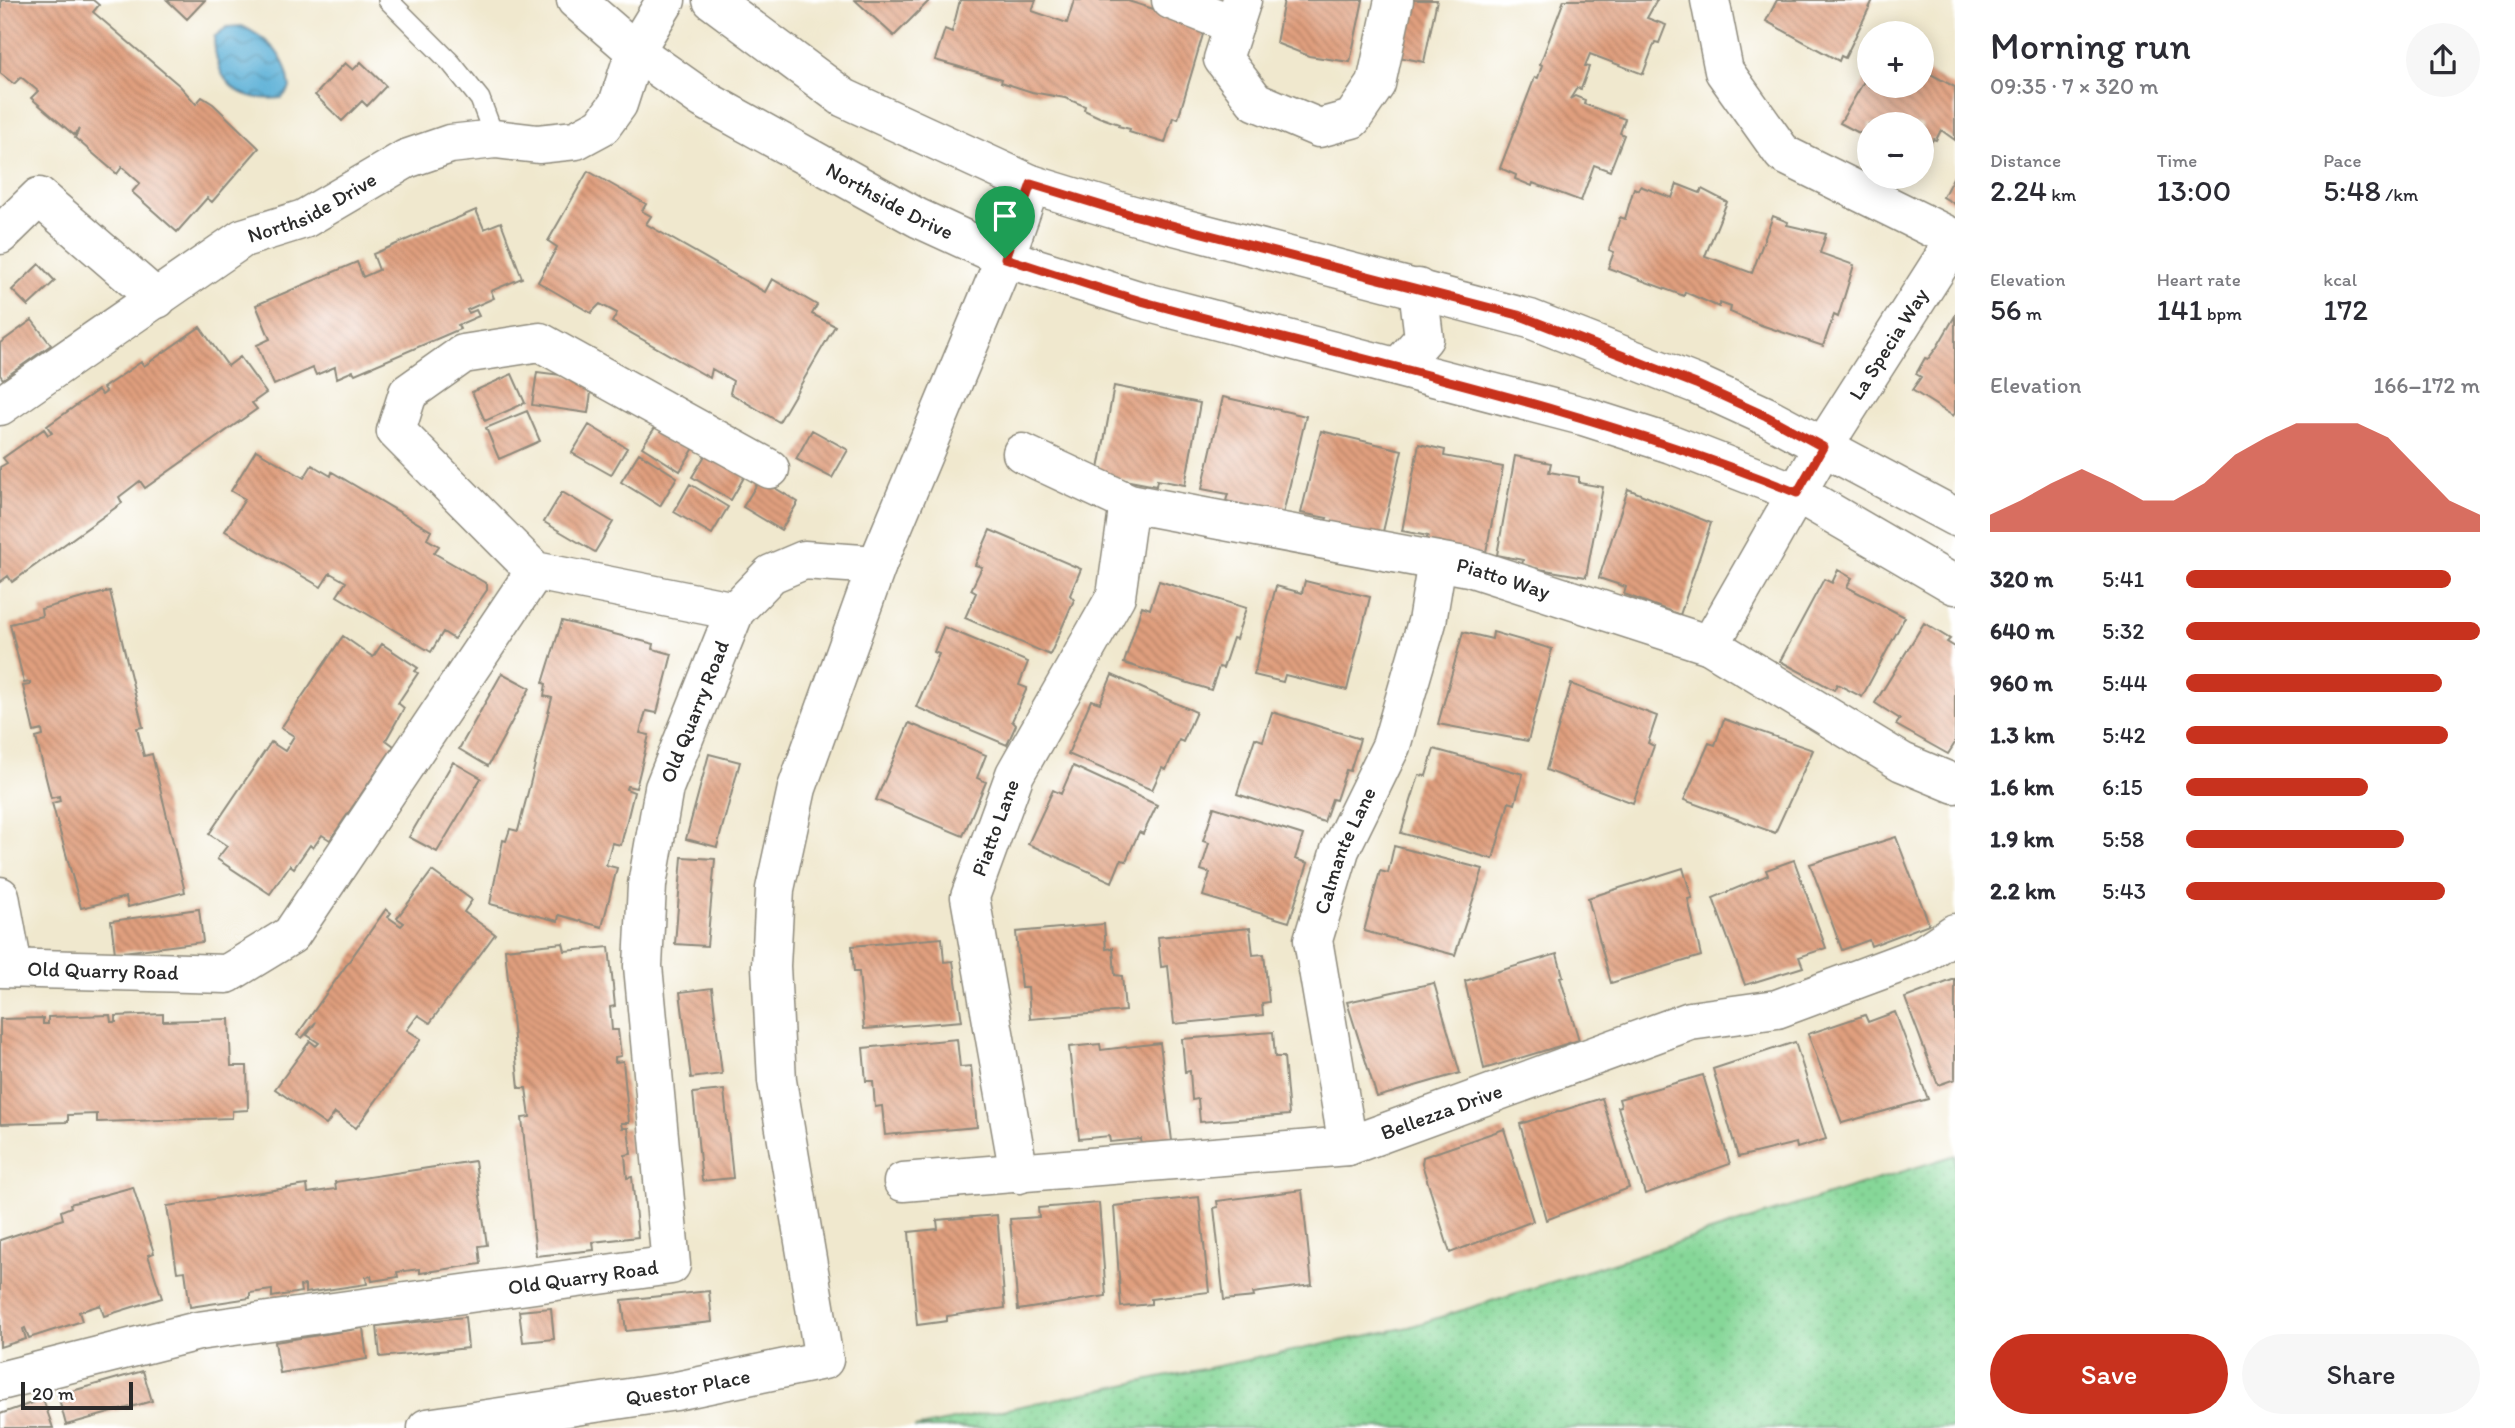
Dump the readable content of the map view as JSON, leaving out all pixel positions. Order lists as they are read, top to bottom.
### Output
{
  "streets": {
    "street": [
      "Northside Drive",
      "La Specia Way",
      "Piatto Way",
      "Old Quarry Road",
      "Piatto Lane",
      "Calmante Lane",
      "Bellezza Drive",
      "Questor Place"
    ]
  },
  "crossings": [
    ["Northside Drive", "La Specia Way"],
    ["La Specia Way", "Piatto Way"],
    ["Piatto Way", "Piatto Lane"],
    ["Piatto Way", "Calmante Lane"],
    ["Old Quarry Road", "Questor Place"],
    ["Piatto Lane", "Bellezza Drive"],
    ["Calmante Lane", "Bellezza Drive"]
  ],
  "scale_bar": "20 m",
  "page": {
    "heading": ["Morning run", "09:35 · 7 × 320 m"],
    "map_buttons": ["+", "−"],
    "stats": [
      ["Distance", "2.24 km"],
      ["Time", "13:00"],
      ["Pace", "5:48 /km"],
      ["Elevation", "56 m"],
      ["Heart rate", "141 bpm"],
      ["kcal", "172"]
    ],
    "chart": ["Elevation", "166–172 m"],
    "list": [
      {
        "name": "320 m",
        "note": "5:41"
      },
      {
        "name": "640 m",
        "note": "5:32"
      },
      {
        "name": "960 m",
        "note": "5:44"
      },
      {
        "name": "1.3 km",
        "note": "5:42"
      },
      {
        "name": "1.6 km",
        "note": "6:15"
      },
      {
        "name": "1.9 km",
        "note": "5:58"
      },
      {
        "name": "2.2 km",
        "note": "5:43"
      }
    ],
    "buttons": ["Save", "Share"],
    "scale": "20 m"
  }
}
